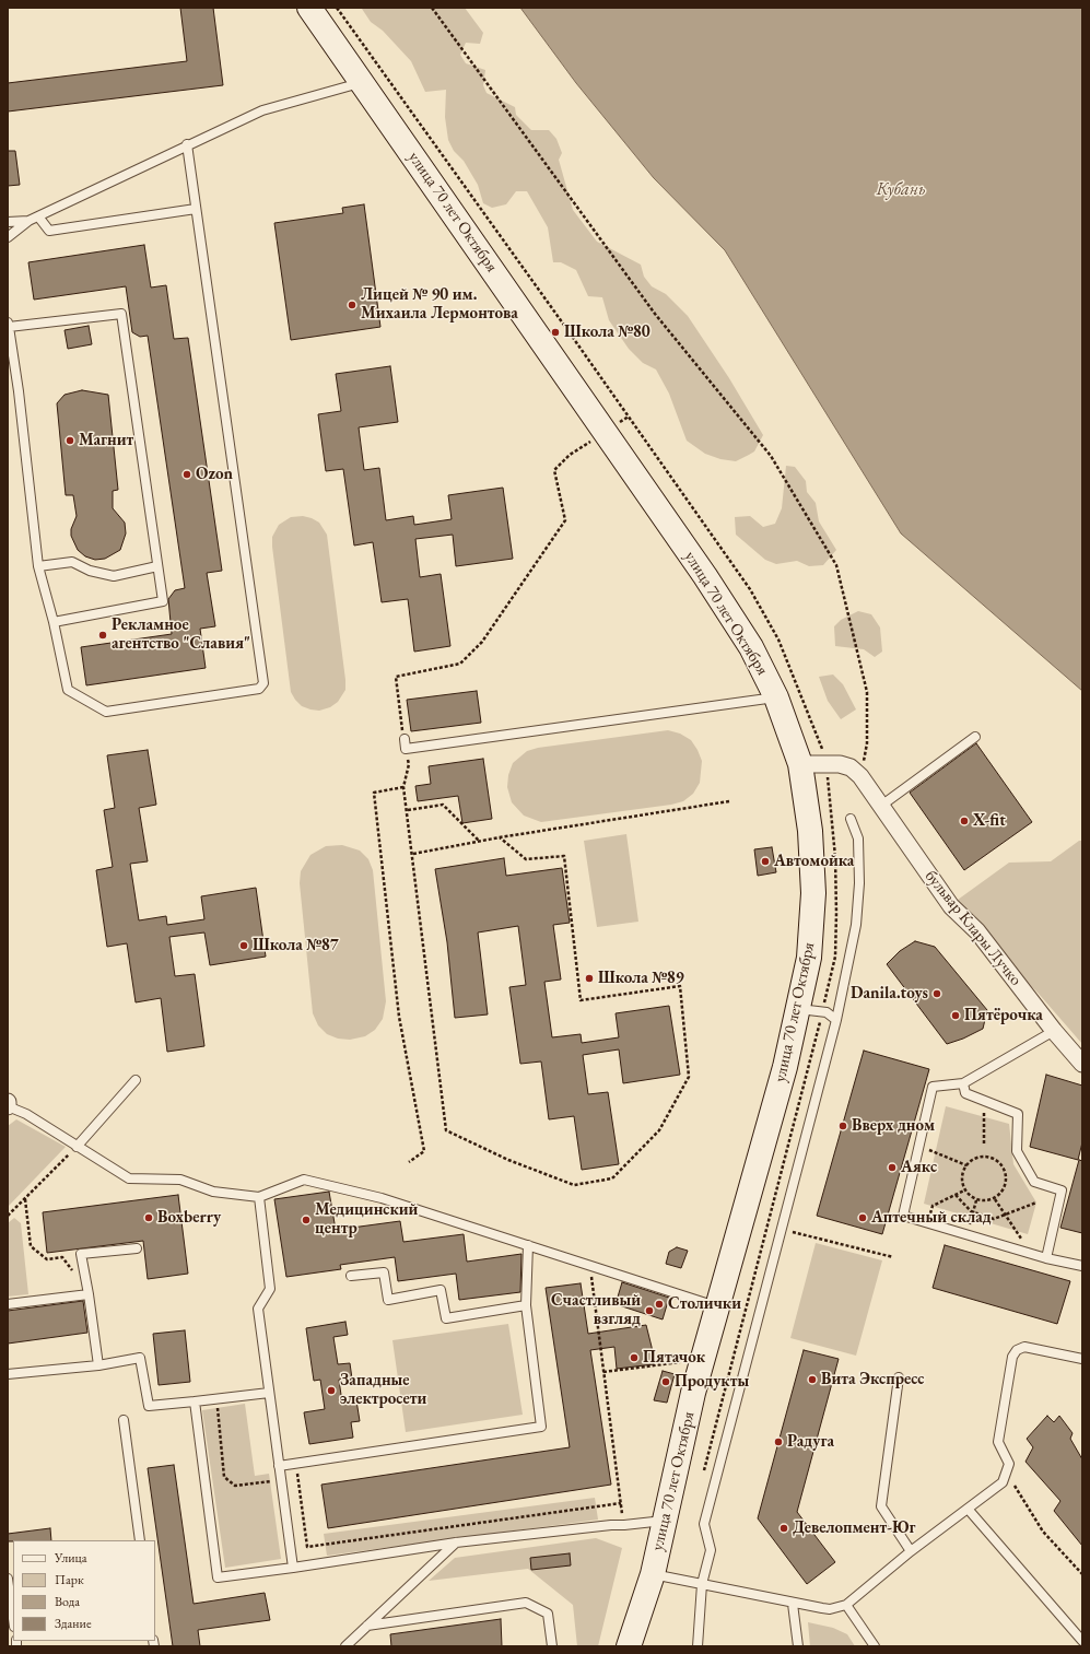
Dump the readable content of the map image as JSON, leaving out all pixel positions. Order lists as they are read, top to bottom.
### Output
{
  "streets": {
    "main road": ["улица 70 лет Октября"],
    "street": ["бульвар Клары Лучко"]
  },
  "crossings": [
    ["улица 70 лет Октября", "бульвар Клары Лучко"]
  ],
  "water": ["Кубань"],
  "places": [
    "Лицей № 90 им. Михаила Лермонтова",
    "Школа №80",
    "Магнит",
    "Ozon",
    "Рекламное агентство \"Славия\"",
    "X-fit",
    "Автомойка",
    "Школа №87",
    "Школа №89",
    "Danila.toys",
    "Пятёрочка",
    "Вверх дном",
    "Аякс",
    "Boxberry",
    "Аптечный склад",
    "Медицинский центр",
    "Столички",
    "Счастливый взгляд",
    "Пятачок",
    "Вита Экспресс",
    "Продукты",
    "Западные электросети",
    "Радуга",
    "Девелопмент-Юг"
  ],
  "legend": [
    "Улица",
    "Парк",
    "Вода",
    "Здание"
  ]
}
